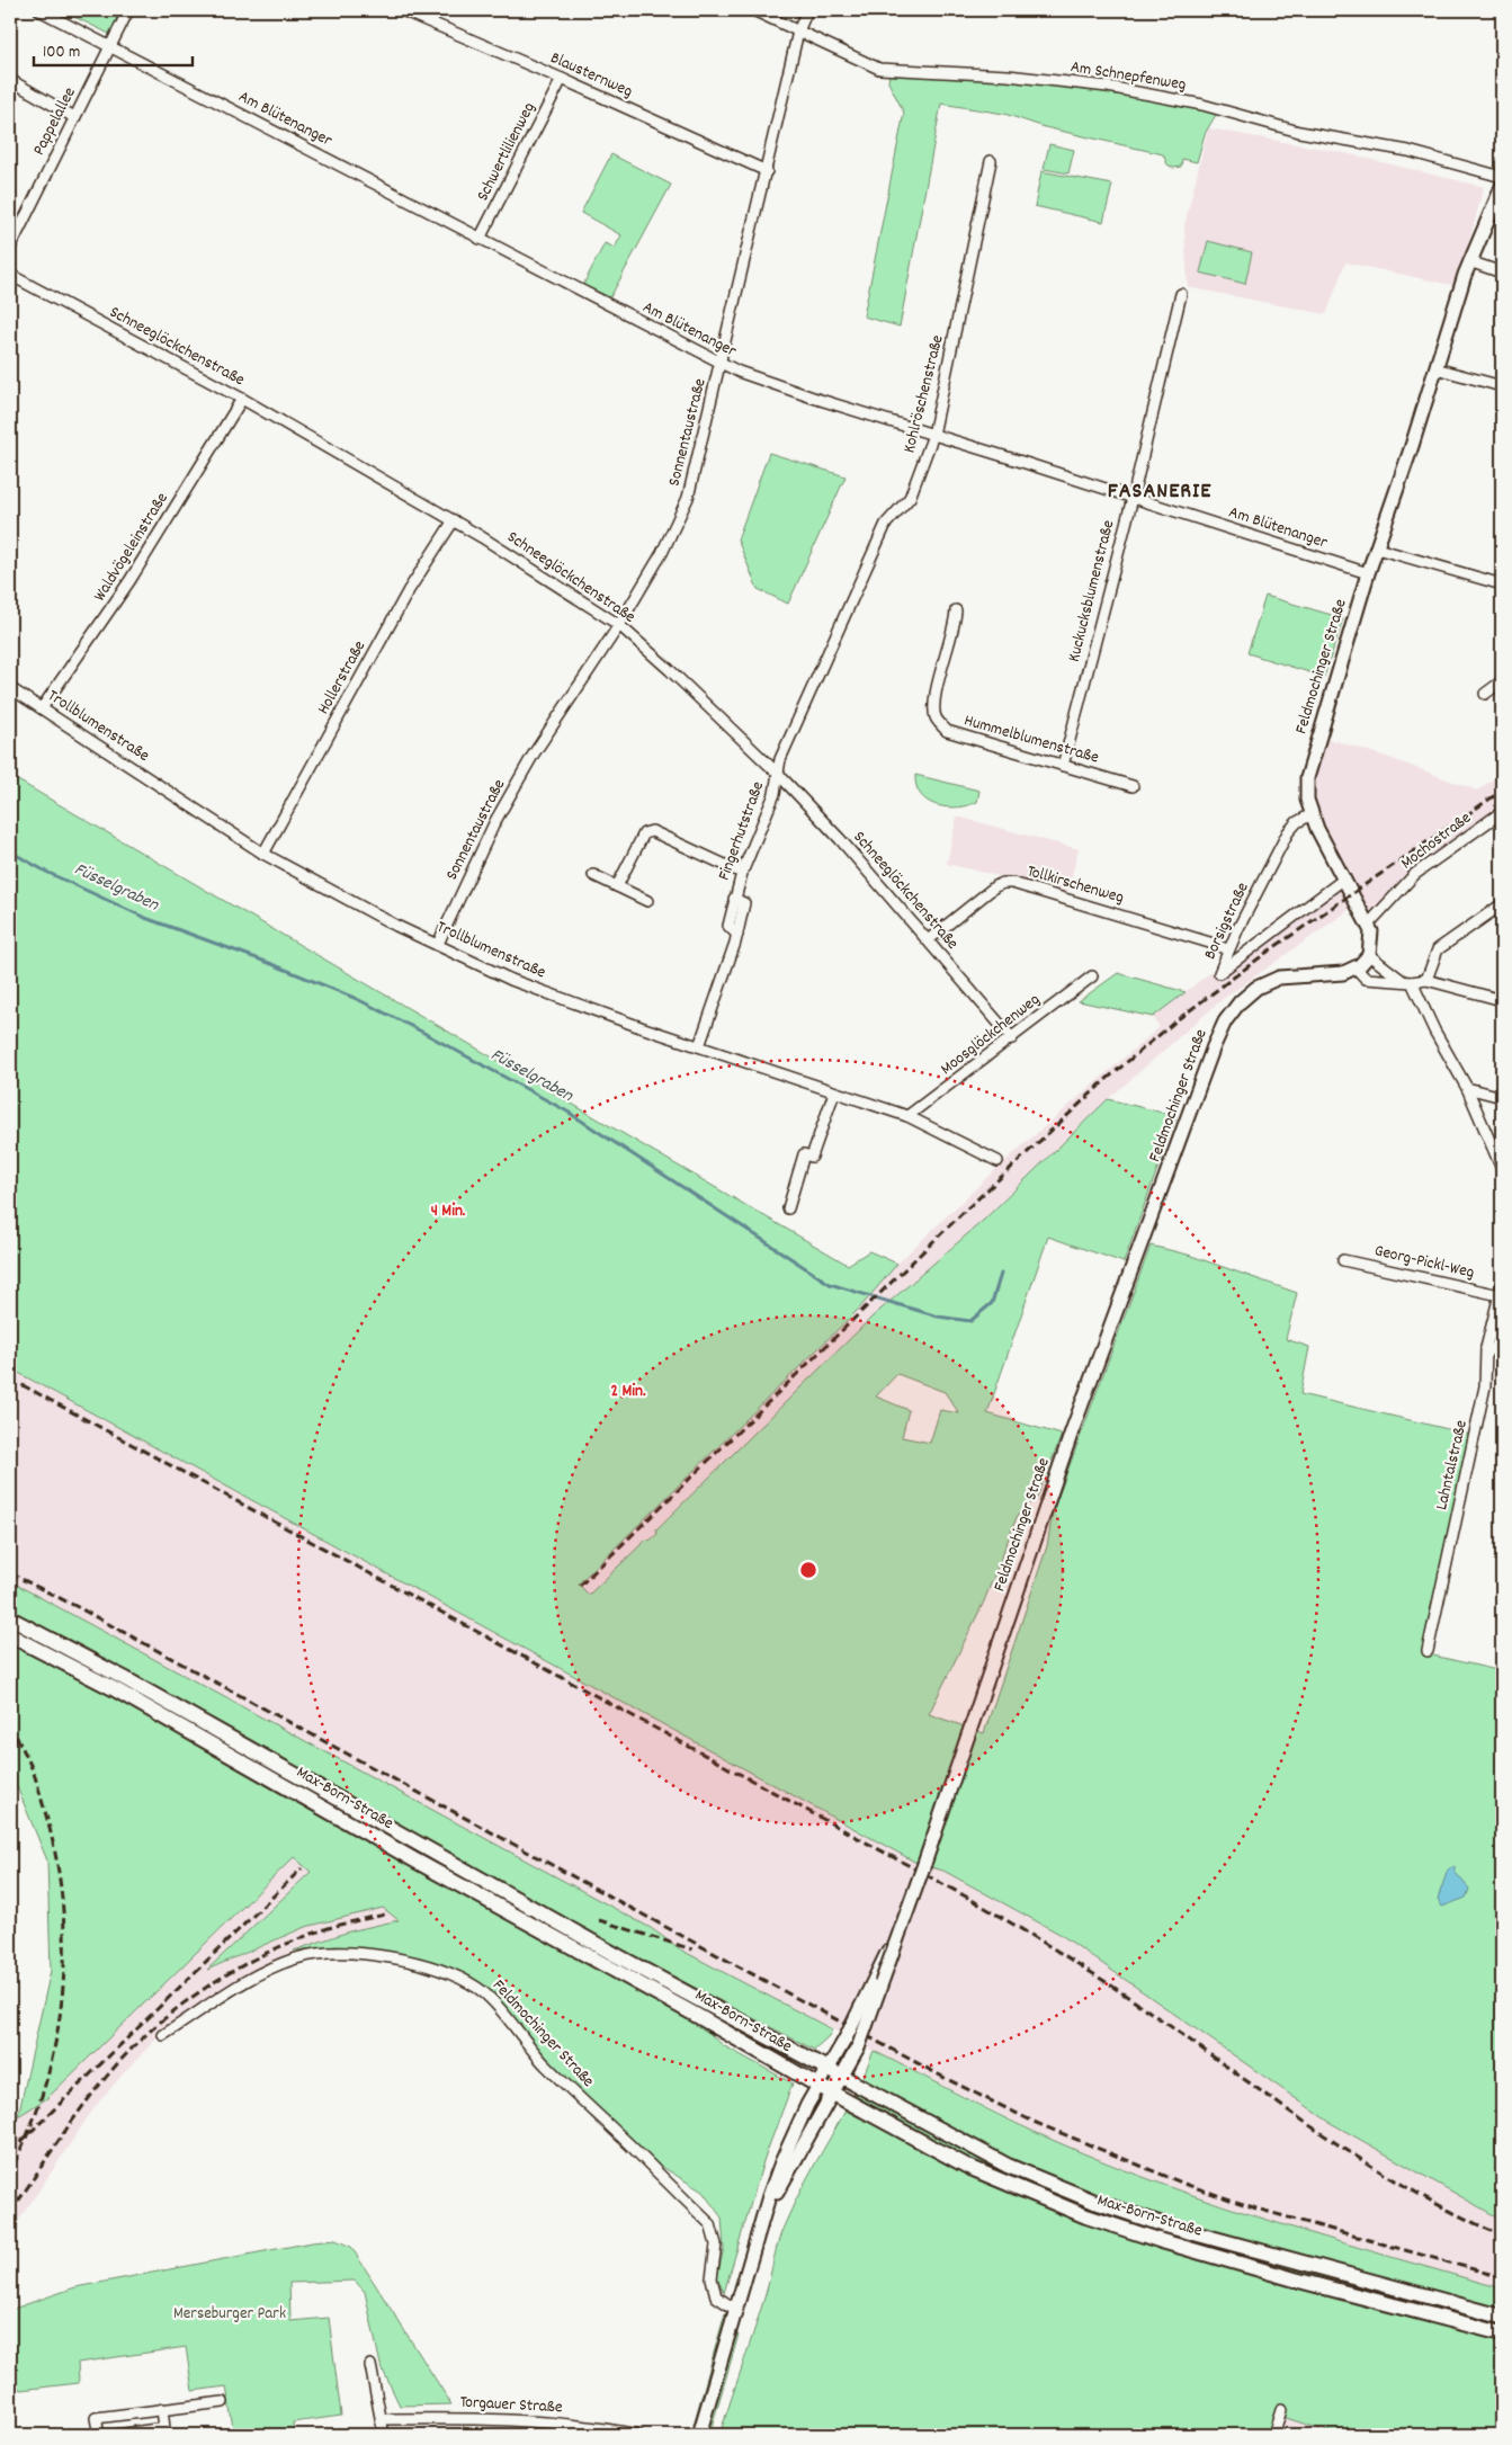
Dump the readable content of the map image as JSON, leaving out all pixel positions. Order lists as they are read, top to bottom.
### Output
{
  "streets": {
    "main road": ["Feldmochinger Straße", "Max-Born-Straße"],
    "street": [
      "Blausternweg",
      "Am Schnepfenweg",
      "Am Blütenanger",
      "Pappelallee",
      "Schwertlilienweg",
      "Schneeglöckchenstraße",
      "Kohlröschenstraße",
      "Sonnentaustraße",
      "Waldvögeleinstraße",
      "Kuckucksblumenstraße",
      "Hollerstraße",
      "Trollblumenstraße",
      "Hummelblumenstraße",
      "Fingerhutstraße",
      "Mochostraße",
      "Tollkirschenweg",
      "Borsigstraße",
      "Moosglöckchenweg",
      "Georg-Pickl-Weg",
      "Lahntalstraße",
      "Torgauer Straße"
    ]
  },
  "crossings": [
    ["Blausternweg", "Schwertlilienweg"],
    ["Blausternweg", "Sonnentaustraße"],
    ["Am Schnepfenweg", "Sonnentaustraße"],
    ["Am Blütenanger", "Pappelallee"],
    ["Am Blütenanger", "Schwertlilienweg"],
    ["Am Blütenanger", "Kohlröschenstraße"],
    ["Am Blütenanger", "Sonnentaustraße"],
    ["Am Blütenanger", "Kuckucksblumenstraße"],
    ["Am Blütenanger", "Feldmochinger Straße"],
    ["Schneeglöckchenstraße", "Kohlröschenstraße"],
    ["Schneeglöckchenstraße", "Sonnentaustraße"],
    ["Schneeglöckchenstraße", "Waldvögeleinstraße"],
    ["Schneeglöckchenstraße", "Hollerstraße"],
    ["Schneeglöckchenstraße", "Fingerhutstraße"],
    ["Schneeglöckchenstraße", "Tollkirschenweg"],
    ["Schneeglöckchenstraße", "Moosglöckchenweg"],
    ["Kohlröschenstraße", "Fingerhutstraße"],
    ["Sonnentaustraße", "Trollblumenstraße"],
    ["Waldvögeleinstraße", "Trollblumenstraße"],
    ["Kuckucksblumenstraße", "Hummelblumenstraße"],
    ["Feldmochinger Straße", "Mochostraße"],
    ["Feldmochinger Straße", "Borsigstraße"],
    ["Feldmochinger Straße", "Max-Born-Straße"],
    ["Hollerstraße", "Trollblumenstraße"],
    ["Trollblumenstraße", "Fingerhutstraße"],
    ["Trollblumenstraße", "Moosglöckchenweg"],
    ["Tollkirschenweg", "Borsigstraße"],
    ["Georg-Pickl-Weg", "Lahntalstraße"]
  ],
  "districts": ["FASANERIE"],
  "water": ["Füsselgraben"],
  "parks": ["Merseburger Park"],
  "scale_bar": "100 m",
  "rings": ["4 Min.", "2 Min."]
}
